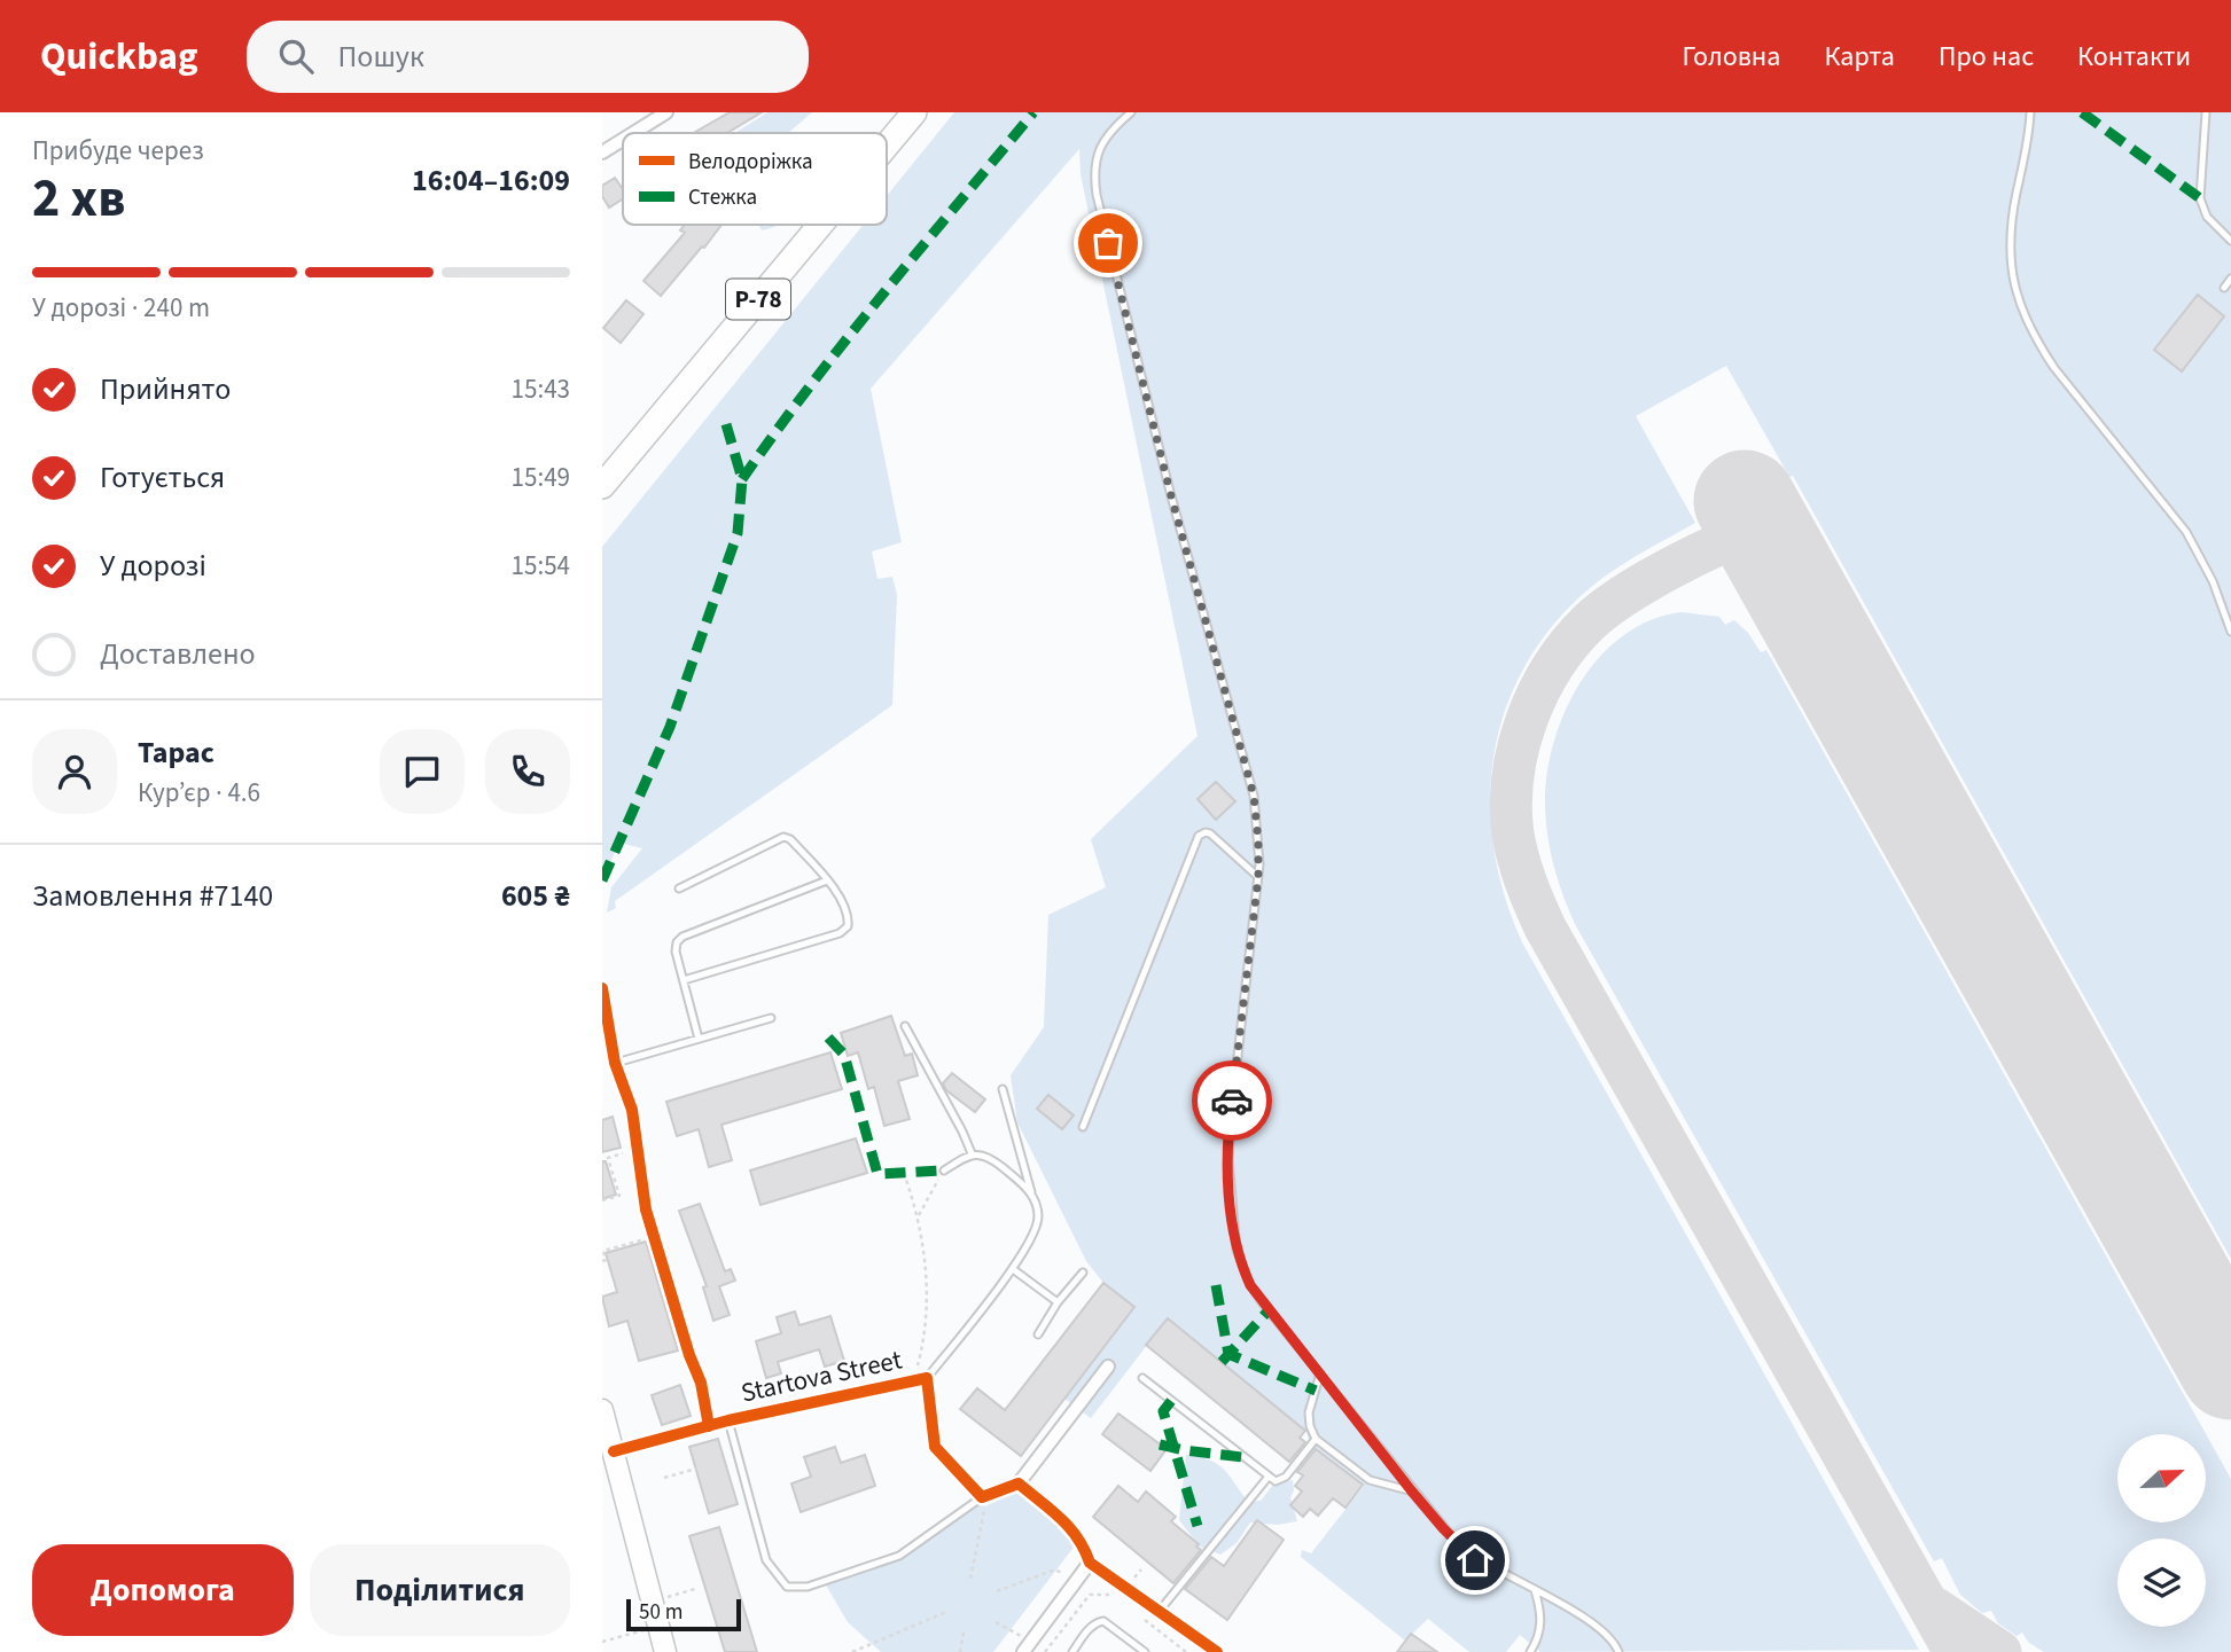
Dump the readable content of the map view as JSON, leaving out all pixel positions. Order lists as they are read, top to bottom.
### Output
{
  "streets": {
    "highway": ["Р-78"],
    "street": ["Startova Street"]
  },
  "legend": ["Велодоріжка", "Стежка"],
  "scale_bar": "50 m",
  "north": "right",
  "page": {
    "header": "Quickbag",
    "search": "Пошук",
    "nav": [
      "Головна",
      "Карта",
      "Про нас",
      "Контакти"
    ],
    "heading": ["2 хв", "Прибуде через", "16:04–16:09"],
    "panel": [
      "Тарас",
      "Кур’єр · 4.6",
      "Замовлення #7140",
      "605 ₴"
    ],
    "bar": "У дорозі · 240 m",
    "list": [
      ["Прийнято", "15:43"],
      ["Готується", "15:49"],
      ["У дорозі", "15:54"],
      "Доставлено"
    ],
    "buttons": ["Допомога", "Поділитися"],
    "scale": "50 m"
  }
}
